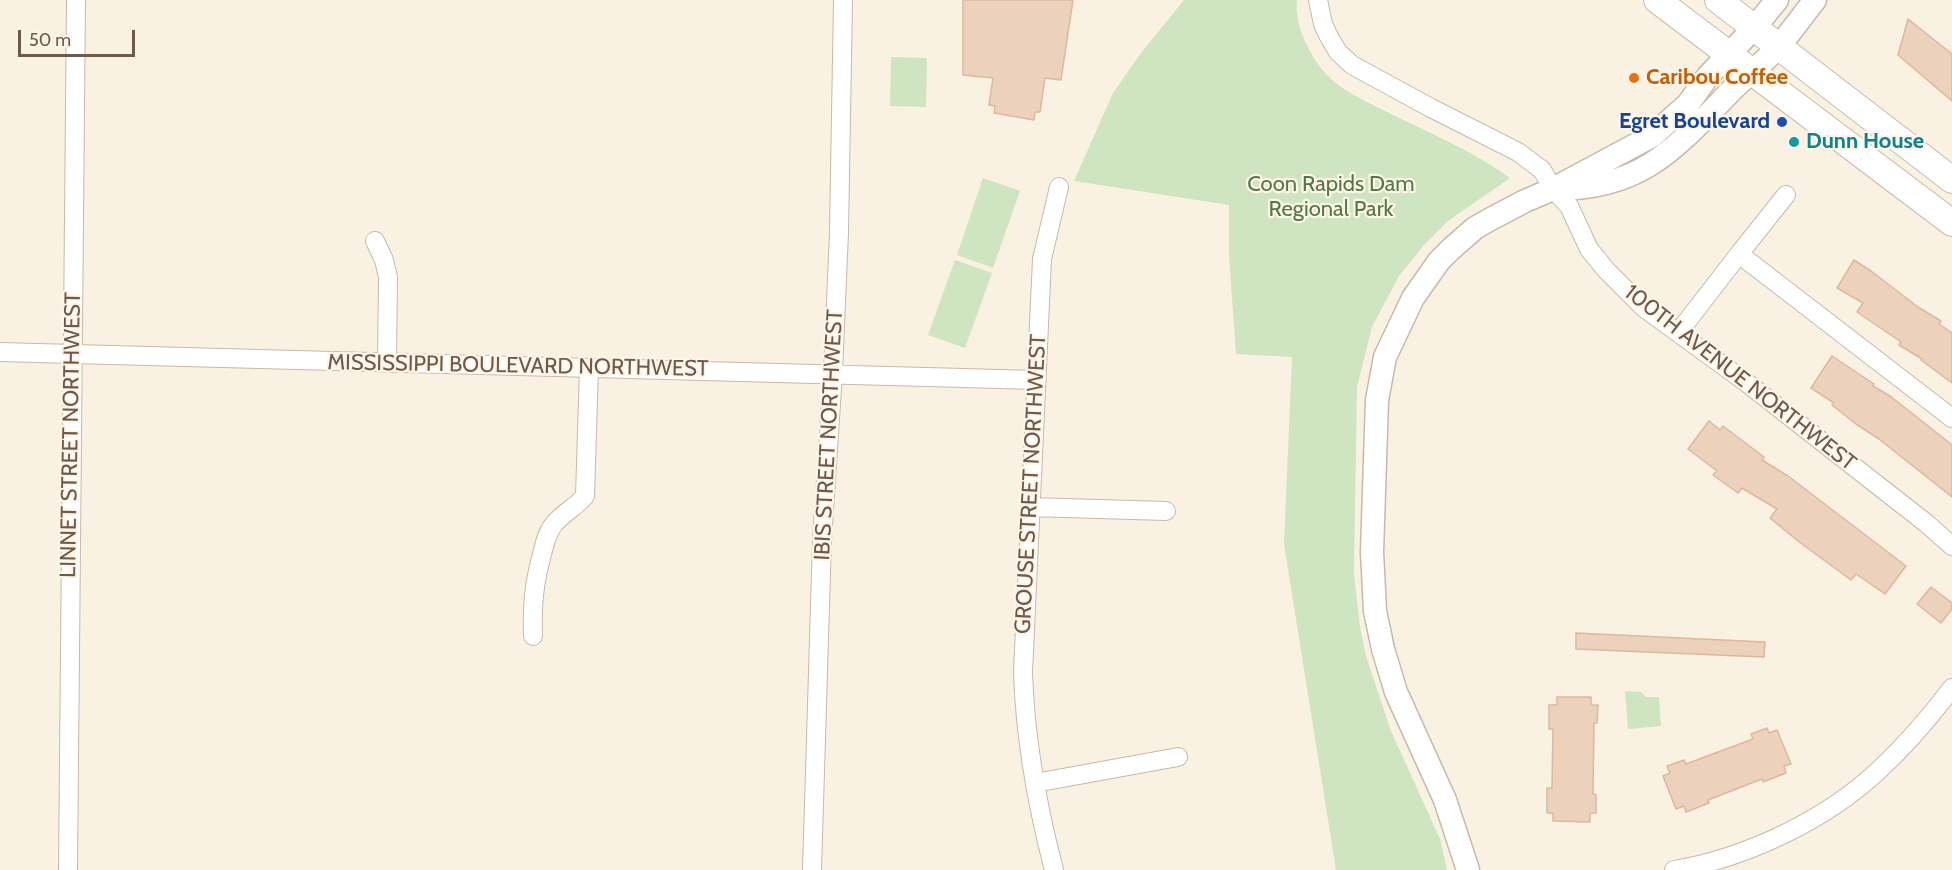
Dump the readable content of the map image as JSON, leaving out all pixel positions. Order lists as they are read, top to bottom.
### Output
{
  "streets": {
    "street": [
      "MISSISSIPPI BOULEVARD NORTHWEST",
      "100TH AVENUE NORTHWEST",
      "LINNET STREET NORTHWEST",
      "IBIS STREET NORTHWEST",
      "GROUSE STREET NORTHWEST"
    ]
  },
  "crossings": [
    ["MISSISSIPPI BOULEVARD NORTHWEST", "LINNET STREET NORTHWEST"],
    ["MISSISSIPPI BOULEVARD NORTHWEST", "IBIS STREET NORTHWEST"],
    ["MISSISSIPPI BOULEVARD NORTHWEST", "GROUSE STREET NORTHWEST"]
  ],
  "parks": ["Coon Rapids Dam Regional Park"],
  "places": ["Caribou Coffee", "Egret Boulevard", "Dunn House"],
  "scale_bar": "50 m"
}
